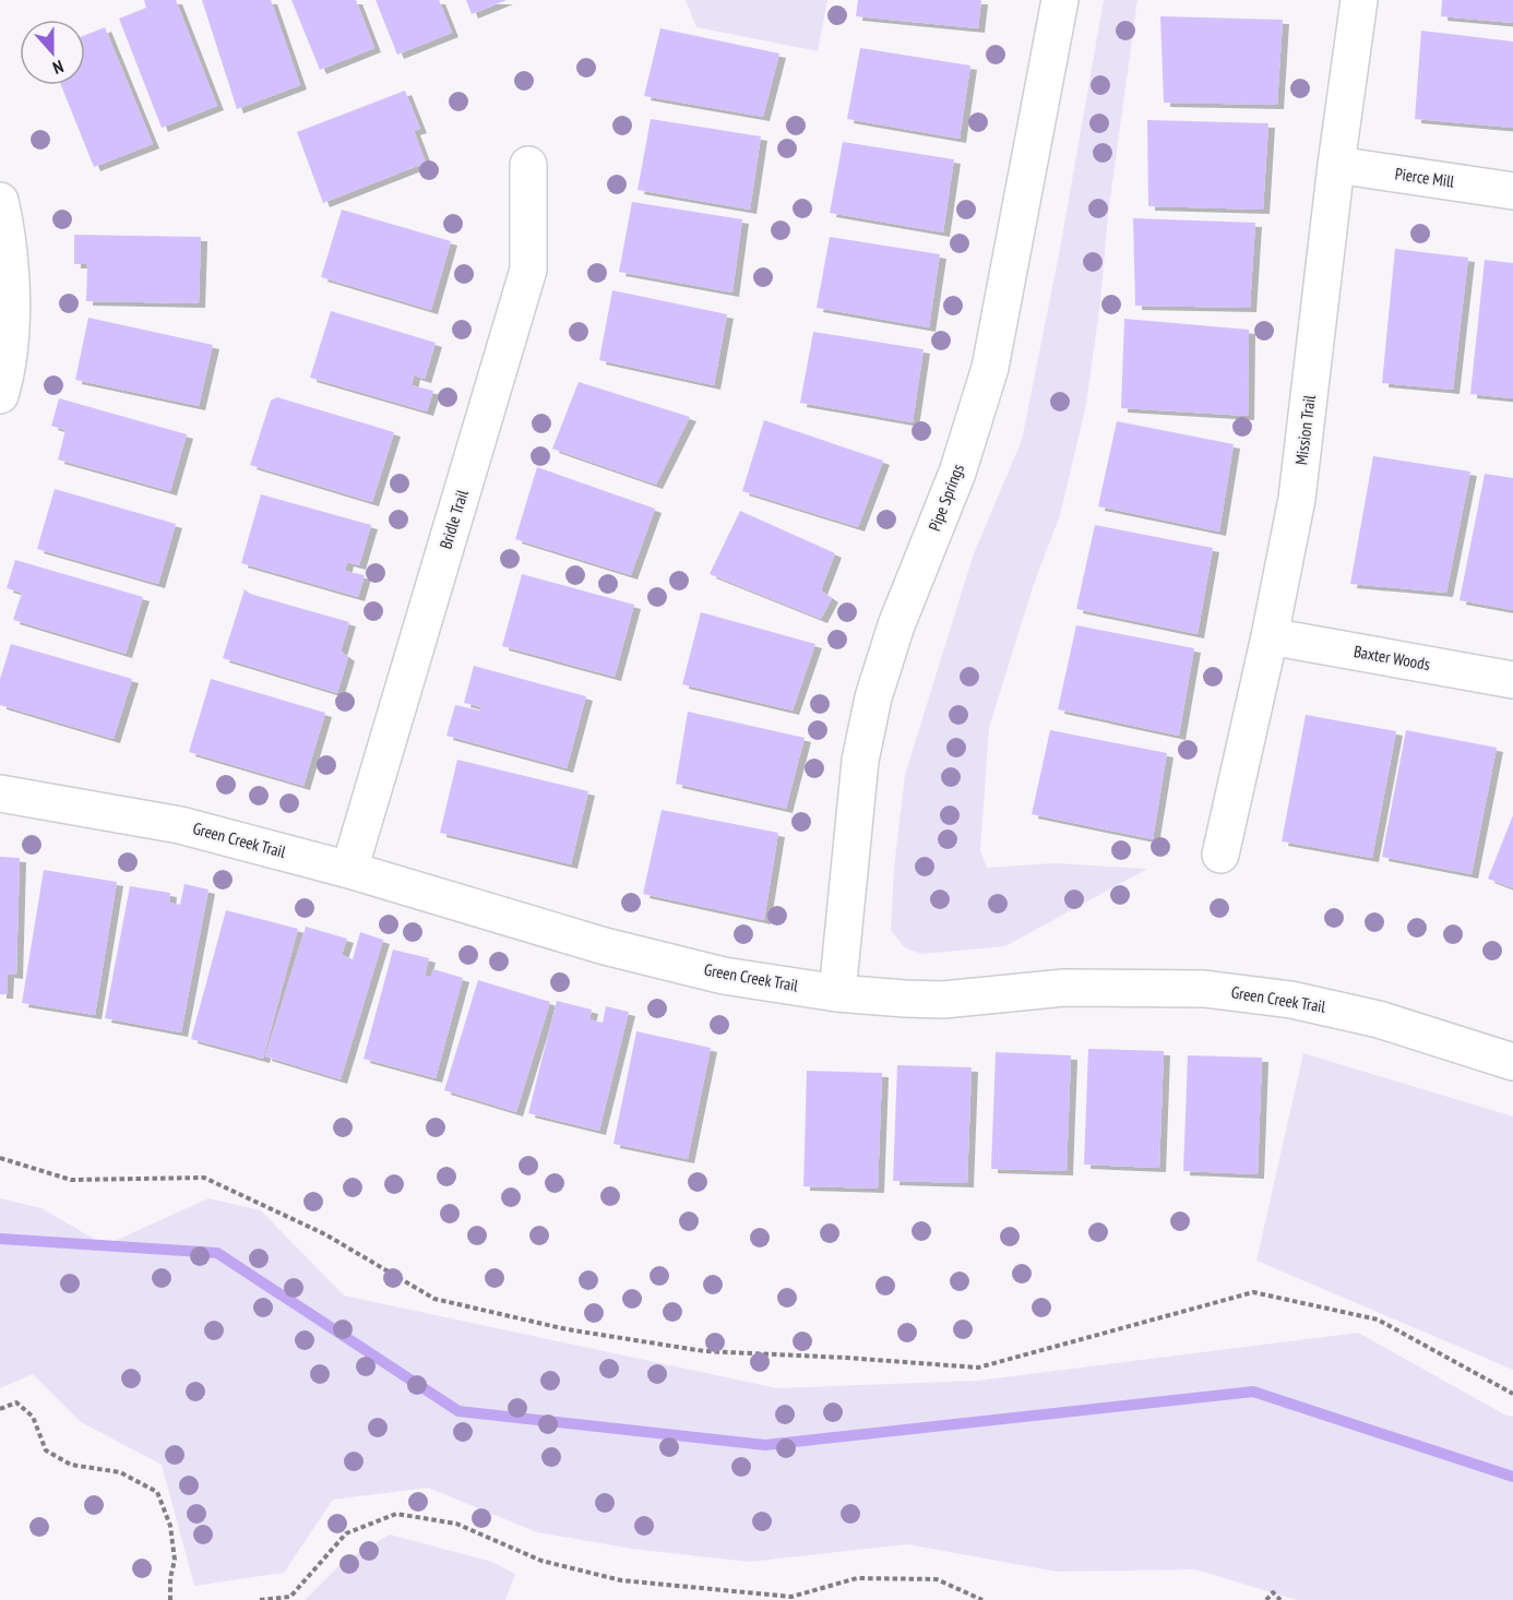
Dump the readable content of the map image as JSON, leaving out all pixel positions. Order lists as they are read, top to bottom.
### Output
{
  "streets": {
    "street": [
      "Pierce Mill",
      "Mission Trail",
      "Pipe Springs",
      "Bridle Trail",
      "Baxter Woods",
      "Green Creek Trail"
    ]
  },
  "crossings": [
    ["Pierce Mill", "Mission Trail"],
    ["Mission Trail", "Baxter Woods"],
    ["Pipe Springs", "Green Creek Trail"],
    ["Bridle Trail", "Green Creek Trail"]
  ],
  "north": "bottom"
}
